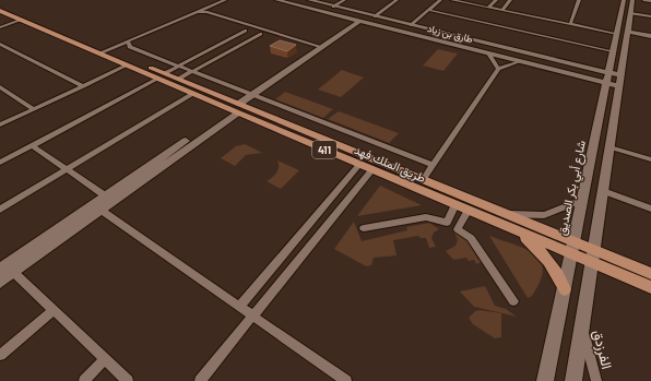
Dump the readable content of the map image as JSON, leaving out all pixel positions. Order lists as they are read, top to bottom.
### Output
{
  "streets": {
    "main road": ["411", "طريق الملك فهد"],
    "street": ["طارق بن زياد", "شارع أبي بكر الصديق", "الفرزدق"]
  },
  "crossings": [
    ["طارق بن زياد", "شارع أبي بكر الصديق"],
    ["طريق الملك فهد", "شارع أبي بكر الصديق"],
    ["شارع أبي بكر الصديق", "الفرزدق"]
  ]
}
